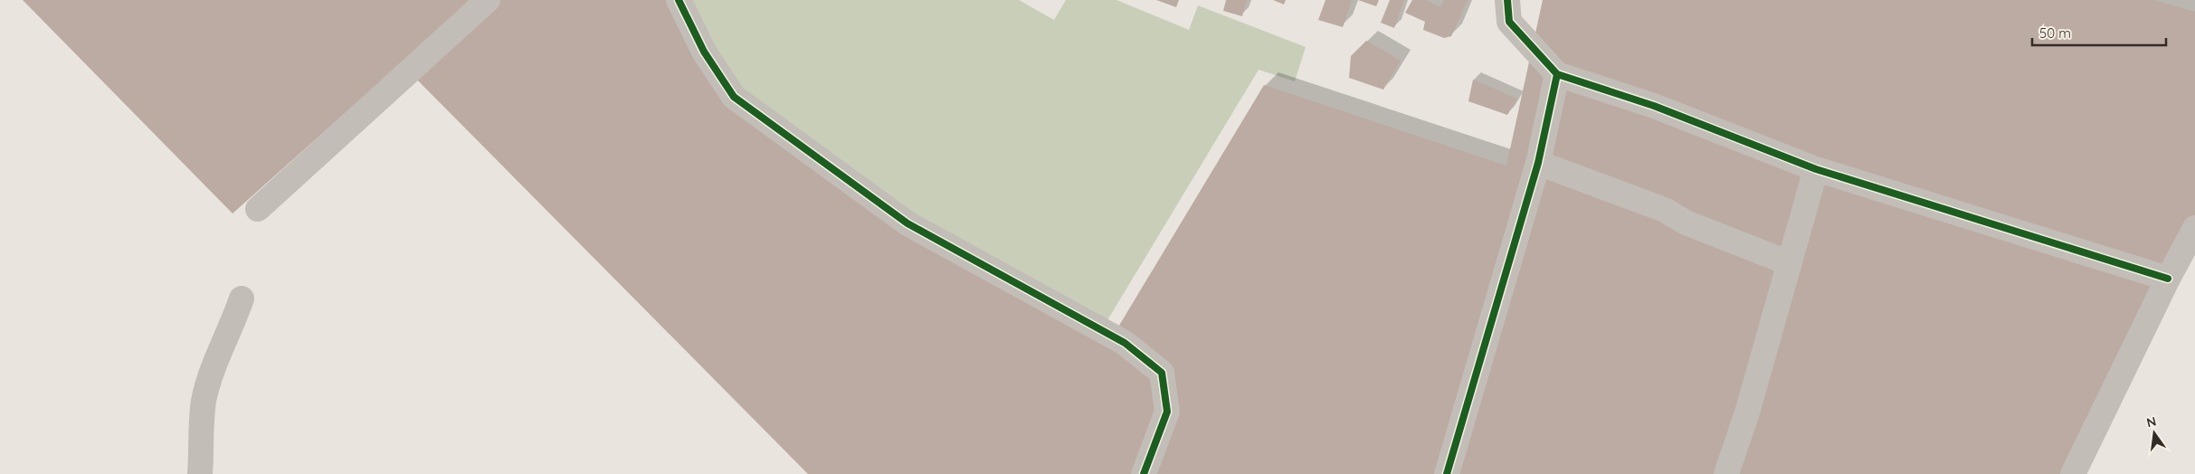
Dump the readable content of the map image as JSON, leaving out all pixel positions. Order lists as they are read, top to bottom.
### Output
{
  "scale_bar": "50 m",
  "north": "top"
}
